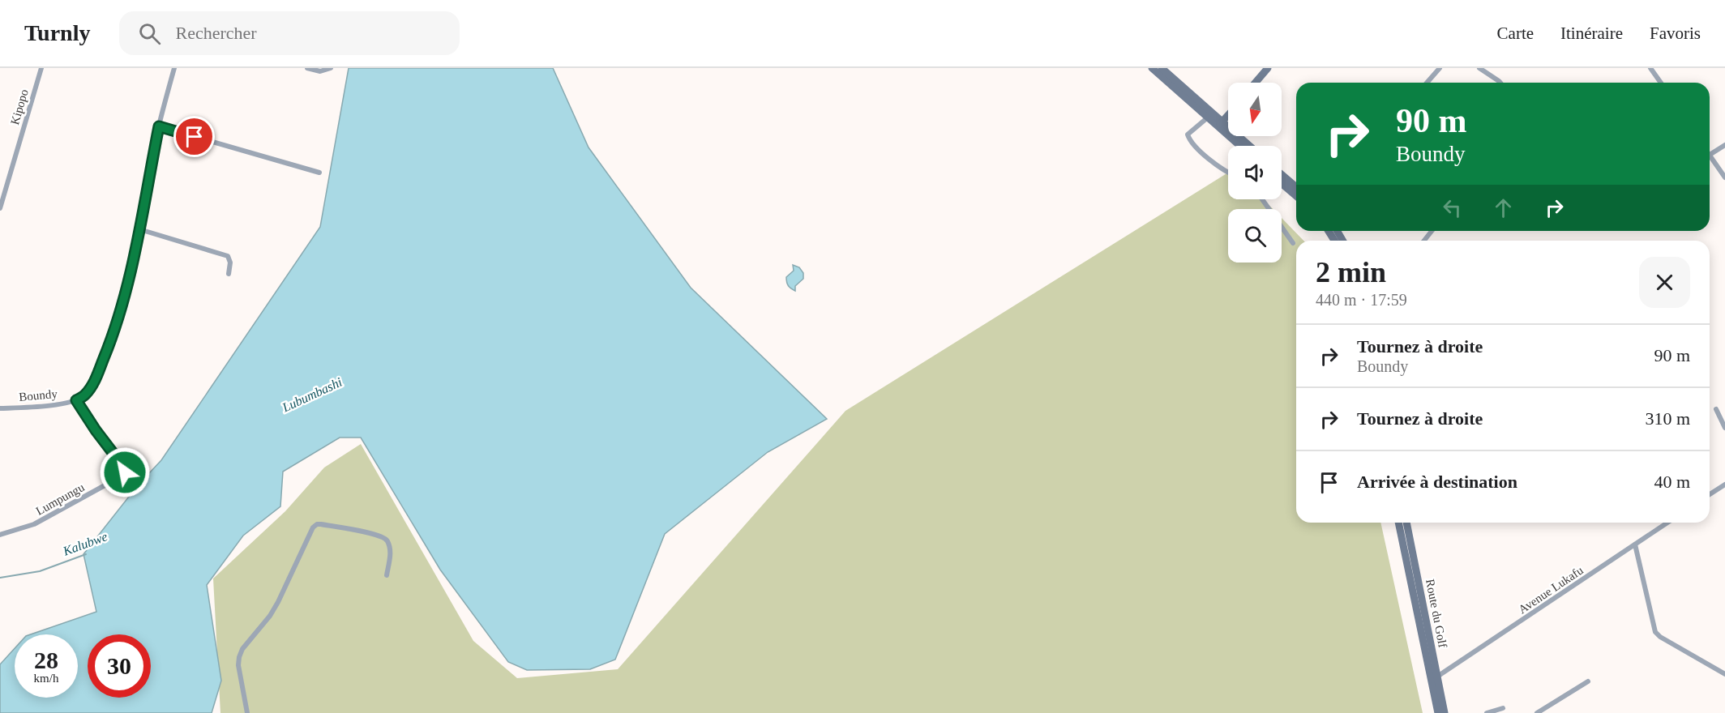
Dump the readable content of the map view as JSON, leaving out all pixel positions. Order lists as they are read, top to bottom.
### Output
{
  "streets": {
    "main road": ["Route du Golf"],
    "street": [
      "Kipopo",
      "Boundy",
      "Lumpungu",
      "Avenue Lukafu"
    ]
  },
  "crossings": [
    ["Boundy", "Lumpungu"],
    ["Avenue Lukafu", "Route du Golf"]
  ],
  "water": ["Lubumbashi", "Kalubwe"],
  "north": "bottom",
  "page": {
    "header": "Turnly",
    "search": "Rechercher",
    "nav": ["Carte", "Itinéraire", "Favoris"],
    "turn": ["90 m", "Boundy"],
    "heading": ["2 min", "440 m · 17:59"],
    "list": [
      {
        "name": "Tournez à droite",
        "note": "Boundy",
        "value": "90 m"
      },
      {
        "name": "Tournez à droite",
        "value": "310 m"
      },
      {
        "name": "Arrivée à destination",
        "value": "40 m"
      }
    ],
    "speed": "28 km/h",
    "limit": "30"
  }
}
